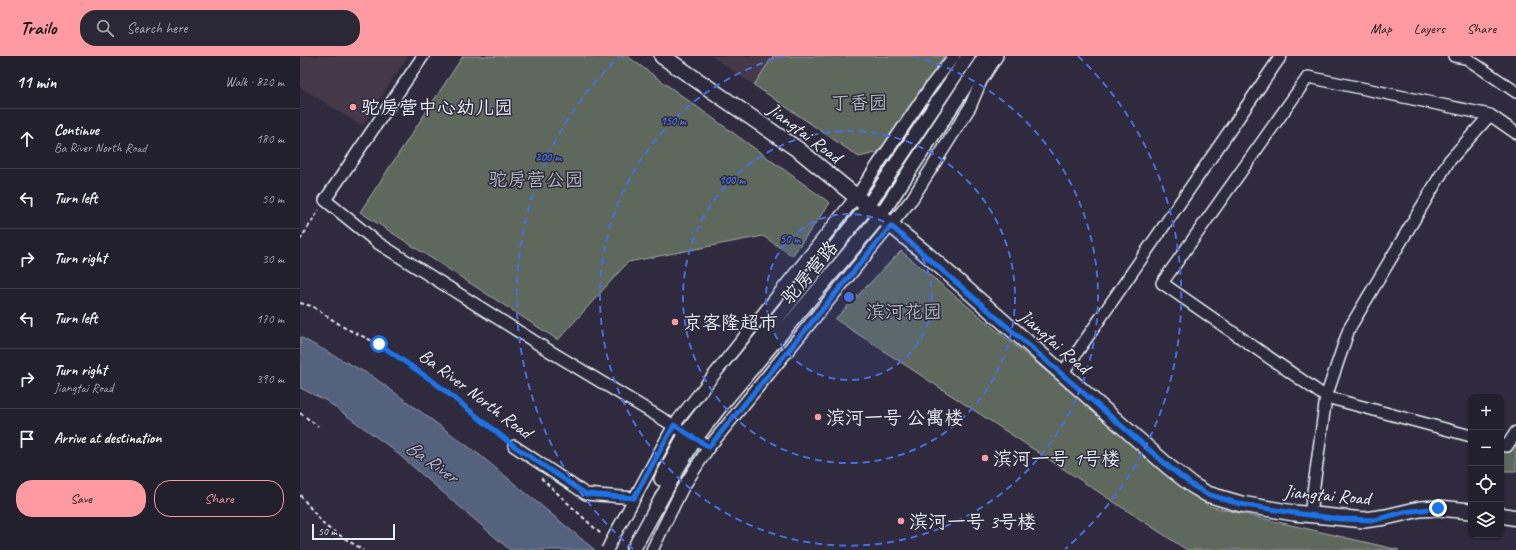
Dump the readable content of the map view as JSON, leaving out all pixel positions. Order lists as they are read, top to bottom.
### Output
{
  "streets": {
    "main road": ["Jiangtai Road"],
    "street": ["驼房营路", "Ba River North Road"]
  },
  "crossings": [
    ["Jiangtai Road", "驼房营路"]
  ],
  "water": ["Ba River"],
  "parks": ["丁香园", "驼房营公园", "滨河花园"],
  "places": [
    "驼房营中心幼儿园",
    "京客隆超市",
    "滨河一号 公寓楼",
    "滨河一号 1号楼",
    "滨河一号 3号楼"
  ],
  "scale_bar": "50 m",
  "page": {
    "header": "Trailo",
    "search": "Search here",
    "nav": ["Map", "Layers", "Share"],
    "heading": ["11 min", "Walk · 820 m"],
    "list": [
      ["Continue", "Ba River North Road", "180 m"],
      ["Turn left", "50 m"],
      ["Turn right", "30 m"],
      ["Turn left", "170 m"],
      ["Turn right", "Jiangtai Road", "390 m"],
      "Arrive at destination"
    ],
    "map_buttons": ["+", "−"],
    "buttons": ["Save", "Share"],
    "scale": "50 m"
  },
  "rings": [
    "150 m",
    "200 m",
    "100 m",
    "50 m"
  ]
}
